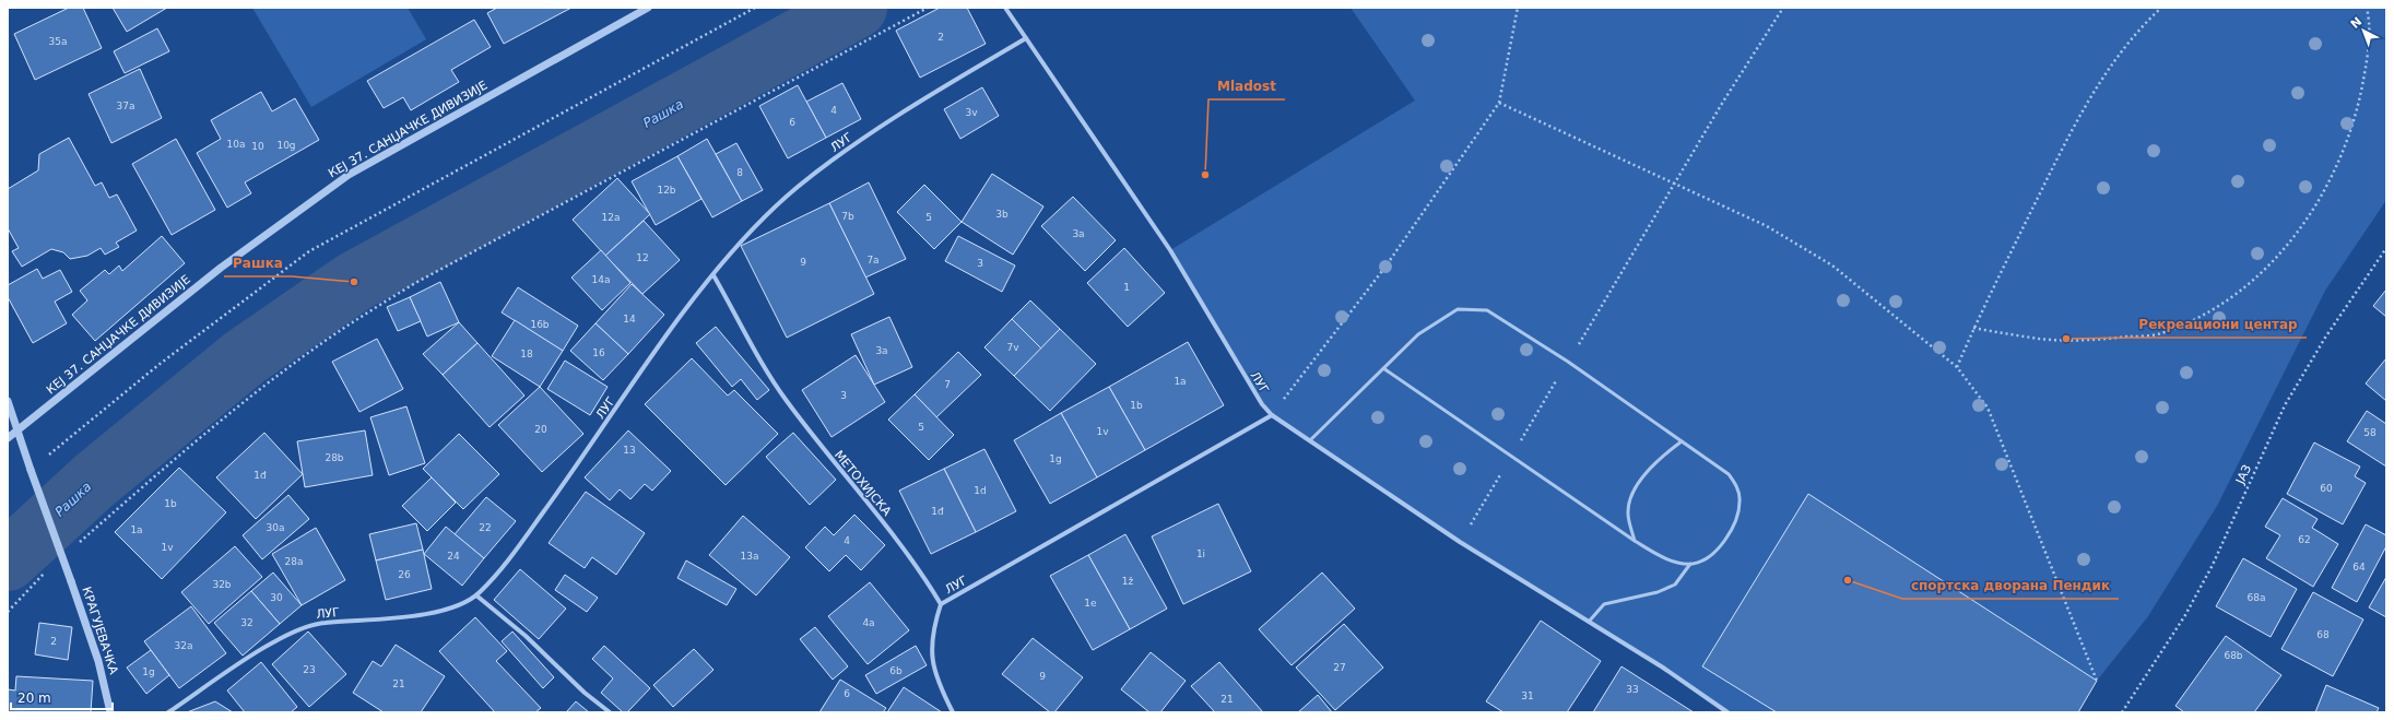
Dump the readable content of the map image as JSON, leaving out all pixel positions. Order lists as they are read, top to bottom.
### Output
{
  "streets": {
    "street": [
      "КЕЈ 37. САНЏАЧКЕ ДИВИЗИЈЕ",
      "ЛУГ",
      "МЕТОХИЈСКА",
      "КРАГУЈЕВАЧКА"
    ],
    "path": ["ЈАЗ"]
  },
  "crossings": [
    ["КЕЈ 37. САНЏАЧКЕ ДИВИЗИЈЕ", "КРАГУЈЕВАЧКА"],
    ["ЛУГ", "МЕТОХИЈСКА"]
  ],
  "water": ["Рашка"],
  "places": [
    "Mladost",
    "Рашка",
    "Рекреациони центар",
    "спортска дворана Пендик"
  ],
  "house_numbers": [
    "2",
    "35a",
    "37a",
    "4",
    "3v",
    "6",
    "10a",
    "10g",
    "10",
    "8",
    "12b",
    "3b",
    "7b",
    "12a",
    "5",
    "3a",
    "12",
    "7a",
    "9",
    "3",
    "14a",
    "1",
    "14",
    "16b",
    "7v",
    "3a",
    "16",
    "18",
    "1a",
    "7",
    "3",
    "1b",
    "5",
    "20",
    "1v",
    "58",
    "13",
    "28b",
    "1g",
    "1đ",
    "60",
    "1d",
    "1b",
    "1đ",
    "30a",
    "22",
    "1a",
    "62",
    "4",
    "1v",
    "1i",
    "24",
    "13a",
    "28a",
    "64",
    "26",
    "1ž",
    "32b",
    "30",
    "68a",
    "1e",
    "32",
    "4a",
    "68",
    "2",
    "32a",
    "68b",
    "27",
    "23",
    "6b",
    "1g",
    "9",
    "21",
    "33",
    "6",
    "31",
    "21"
  ],
  "scale_bar": "20 m",
  "north": "top left"
}
